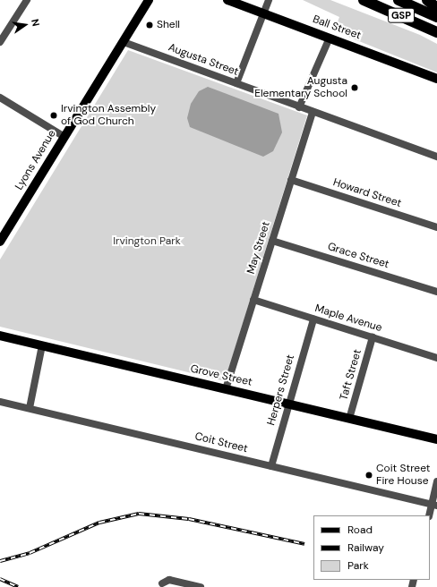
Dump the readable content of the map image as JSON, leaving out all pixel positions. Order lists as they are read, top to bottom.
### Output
{
  "streets": {
    "highway": ["GSP"],
    "main road": ["Ball Street", "Lyons Avenue", "Grove Street"],
    "street": [
      "Augusta Street",
      "Howard Street",
      "May Street",
      "Grace Street",
      "Maple Avenue",
      "Taft Street",
      "Herpers Street",
      "Coit Street"
    ]
  },
  "crossings": [
    ["Augusta Street", "Lyons Avenue"],
    ["Augusta Street", "May Street"],
    ["Howard Street", "May Street"],
    ["May Street", "Grace Street"],
    ["May Street", "Maple Avenue"],
    ["May Street", "Grove Street"],
    ["Maple Avenue", "Taft Street"],
    ["Maple Avenue", "Herpers Street"],
    ["Taft Street", "Grove Street"],
    ["Grove Street", "Herpers Street"],
    ["Herpers Street", "Coit Street"]
  ],
  "parks": ["Irvington Park"],
  "places": [
    "Shell",
    "Augusta Elementary School",
    "Irvington Assembly of God Church",
    "Coit Street Fire House"
  ],
  "legend": ["Road", "Railway", "Park"],
  "north": "right"
}
